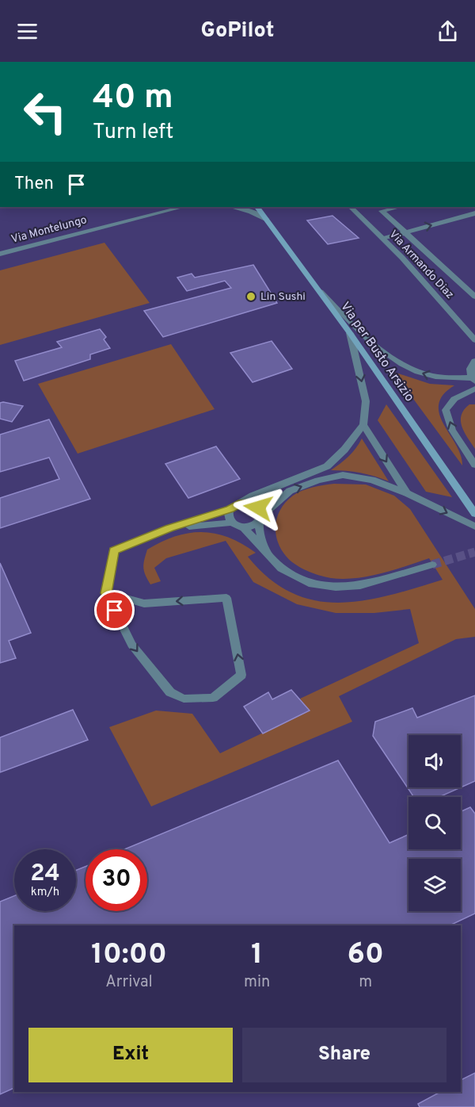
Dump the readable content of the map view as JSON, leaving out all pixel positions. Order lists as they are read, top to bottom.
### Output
{
  "streets": {
    "main road": ["Via per Busto Arsizio"],
    "street": ["Via Montelungo", "Via Armando Diaz"]
  },
  "places": ["Lin Sushi"],
  "page": {
    "header": "GoPilot",
    "turn": ["40 m", "Turn left"],
    "then": "Then",
    "speed": "24 km/h",
    "limit": "30",
    "eta": [
      "10:00",
      "Arrival",
      "1",
      "min",
      "60",
      "m"
    ],
    "buttons": ["Exit", "Share"]
  }
}
